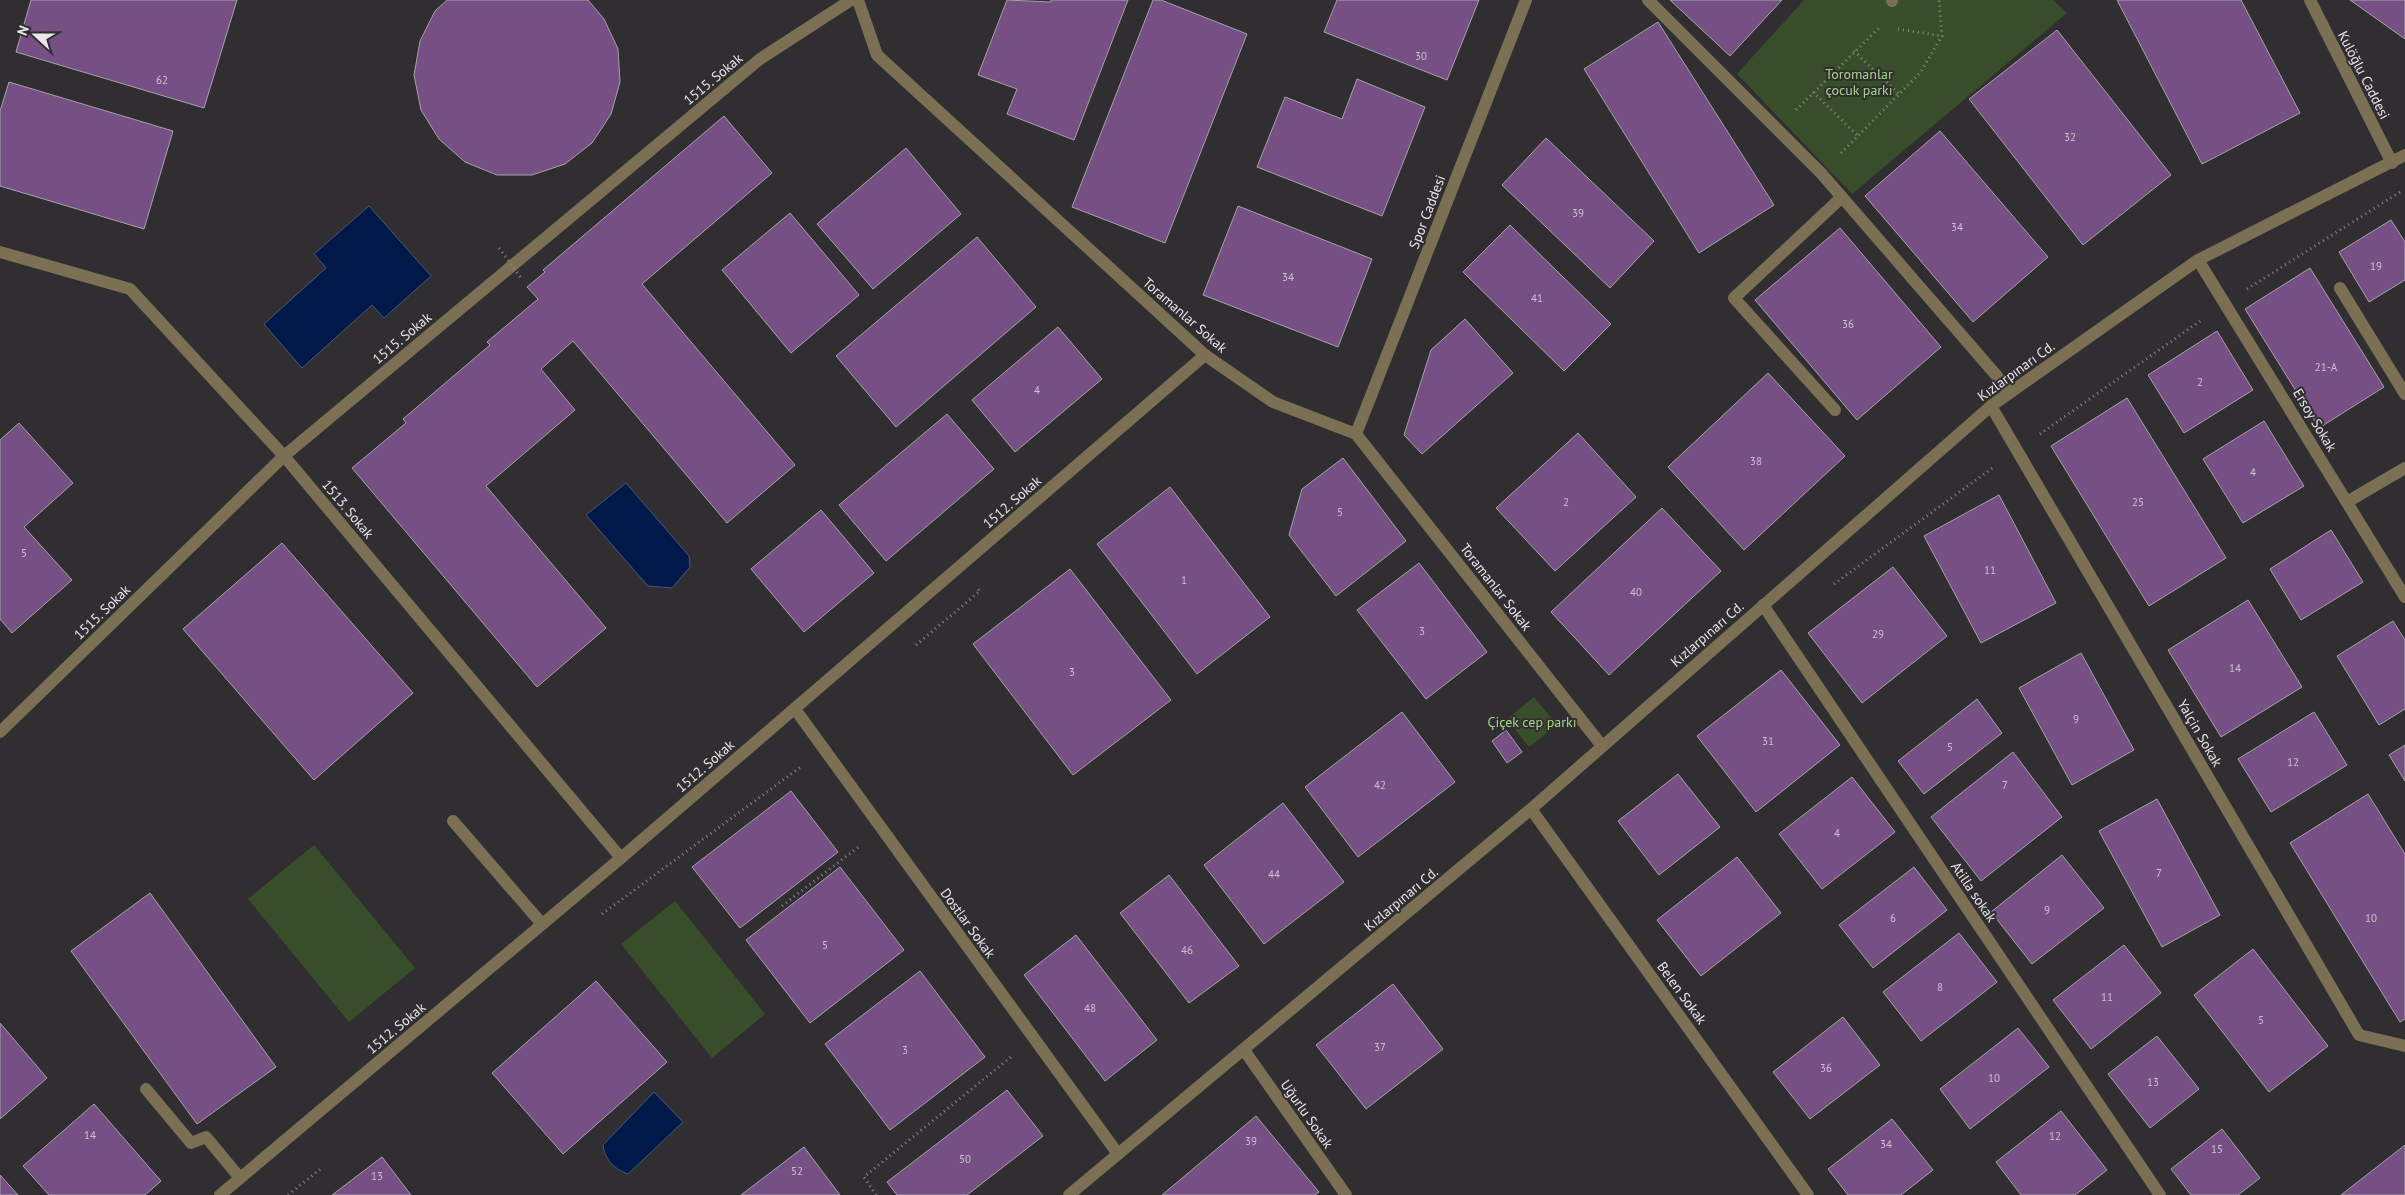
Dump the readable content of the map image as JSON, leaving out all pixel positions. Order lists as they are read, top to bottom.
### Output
{
  "streets": {
    "street": [
      "Kulöğlu Caddesi",
      "1515. Sokak",
      "Spor Caddesi",
      "Toramanlar Sokak",
      "Kızlarpınarı Cd.",
      "Ersoy Sokak",
      "1512. Sokak",
      "1513. Sokak",
      "Yalçin Sokak",
      "Atilla sokak",
      "Dostlar Sokak",
      "Belen Sokak",
      "Uğurlu Sokak"
    ]
  },
  "crossings": [
    ["Kulöğlu Caddesi", "Kızlarpınarı Cd."],
    ["1515. Sokak", "1513. Sokak"],
    ["Spor Caddesi", "Toramanlar Sokak"],
    ["Toramanlar Sokak", "Kızlarpınarı Cd."],
    ["Toramanlar Sokak", "1512. Sokak"],
    ["Kızlarpınarı Cd.", "Ersoy Sokak"],
    ["Kızlarpınarı Cd.", "Yalçin Sokak"],
    ["Kızlarpınarı Cd.", "Atilla sokak"],
    ["Kızlarpınarı Cd.", "Dostlar Sokak"],
    ["Kızlarpınarı Cd.", "Belen Sokak"],
    ["Kızlarpınarı Cd.", "Uğurlu Sokak"],
    ["1512. Sokak", "1513. Sokak"],
    ["1512. Sokak", "Dostlar Sokak"]
  ],
  "parks": ["Toromanlar çocuk parkı", "Çiçek cep parkı"],
  "house_numbers": [
    "30",
    "62",
    "32",
    "39",
    "34",
    "19",
    "34",
    "41",
    "36",
    "21-A",
    "2",
    "4",
    "38",
    "4",
    "2",
    "25",
    "5",
    "5",
    "11",
    "1",
    "40",
    "3",
    "29",
    "14",
    "3",
    "9",
    "31",
    "5",
    "12",
    "42",
    "7",
    "4",
    "7",
    "44",
    "9",
    "6",
    "10",
    "5",
    "46",
    "8",
    "11",
    "48",
    "5",
    "37",
    "3",
    "36",
    "10",
    "13",
    "14",
    "12",
    "39",
    "34",
    "15",
    "50",
    "52",
    "13"
  ],
  "north": "left"
}
